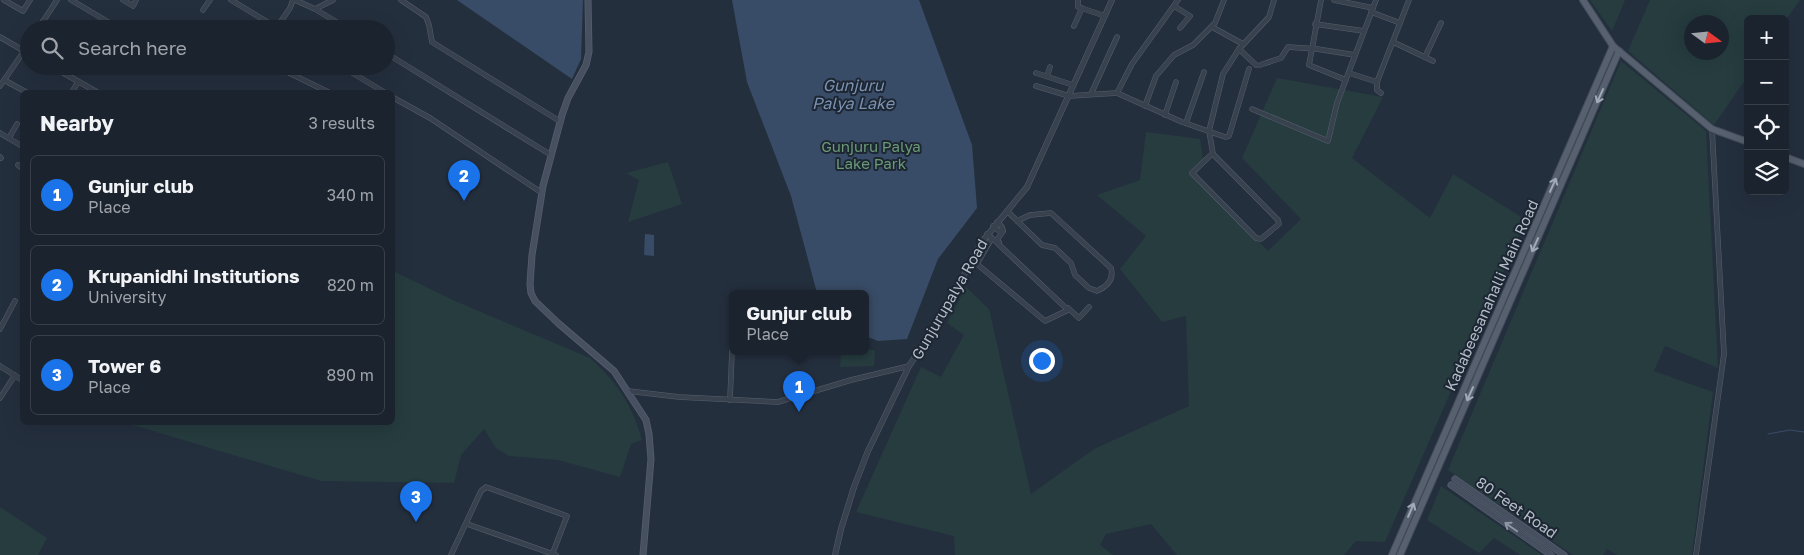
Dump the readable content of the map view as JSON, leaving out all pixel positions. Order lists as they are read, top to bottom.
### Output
{
  "streets": {
    "main road": ["Kadabeesanahalli Main Road", "80 Feet Road"],
    "street": ["Gunjurupalya Road"]
  },
  "water": ["Gunjuru Palya Lake"],
  "parks": ["Gunjuru Palya Lake Park"],
  "north": "right",
  "page": {
    "map_buttons": ["+", "−"],
    "search": "Search here",
    "heading": ["Nearby", "3 results"],
    "list": [
      {
        "mark": "1",
        "name": "Gunjur club",
        "note": "Place",
        "value": "340 m"
      },
      {
        "mark": "2",
        "name": "Krupanidhi Institutions",
        "note": "University",
        "value": "820 m"
      },
      {
        "mark": "3",
        "name": "Tower 6",
        "note": "Place",
        "value": "890 m"
      }
    ],
    "pins": ["2", "1", "3"],
    "popup": ["Gunjur club", "Place"]
  }
}
